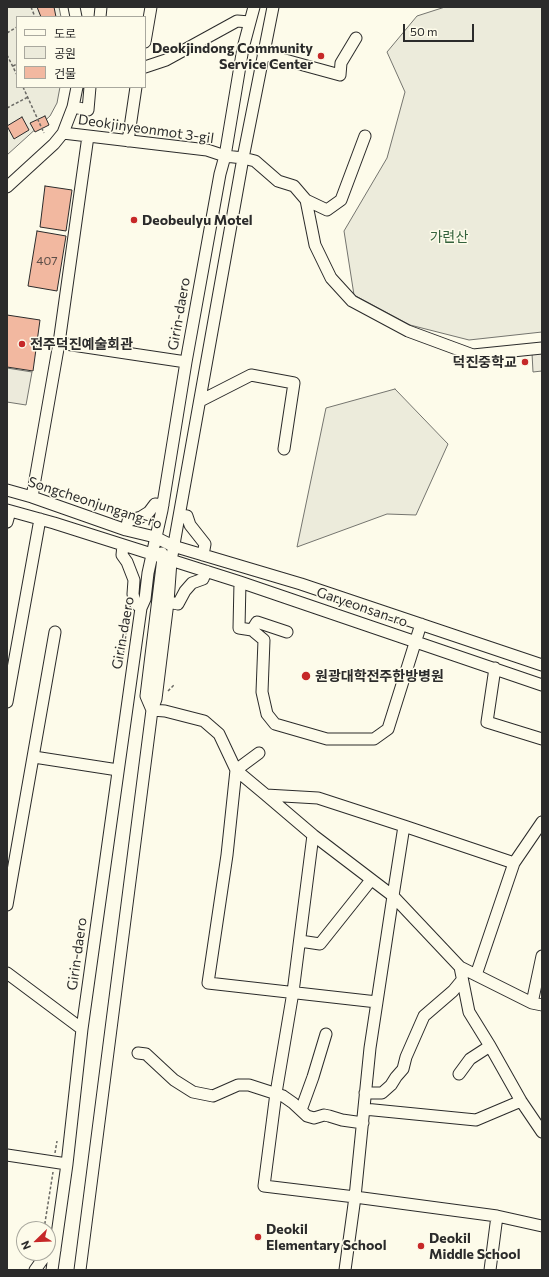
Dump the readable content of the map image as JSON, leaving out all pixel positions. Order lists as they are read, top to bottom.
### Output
{
  "streets": {
    "street": [
      "Deokjinyeonmot 3-gil",
      "Girin-daero",
      "Songcheonjungang-ro",
      "Garyeonsan-ro"
    ]
  },
  "crossings": [
    ["Deokjinyeonmot 3-gil", "Girin-daero"],
    ["Girin-daero", "Songcheonjungang-ro"],
    ["Girin-daero", "Garyeonsan-ro"],
    ["Songcheonjungang-ro", "Garyeonsan-ro"]
  ],
  "parks": ["가련산"],
  "places": [
    "Deokjindong Community Service Center",
    "Deobeulyu Motel",
    "전주덕진예술회관",
    "덕진중학교",
    "원광대학전주한방병원",
    "Deokil Elementary School",
    "Deokil Middle School"
  ],
  "house_numbers": ["407"],
  "legend": ["도로", "공원", "건물"],
  "scale_bar": "50 m",
  "north": "bottom left"
}
